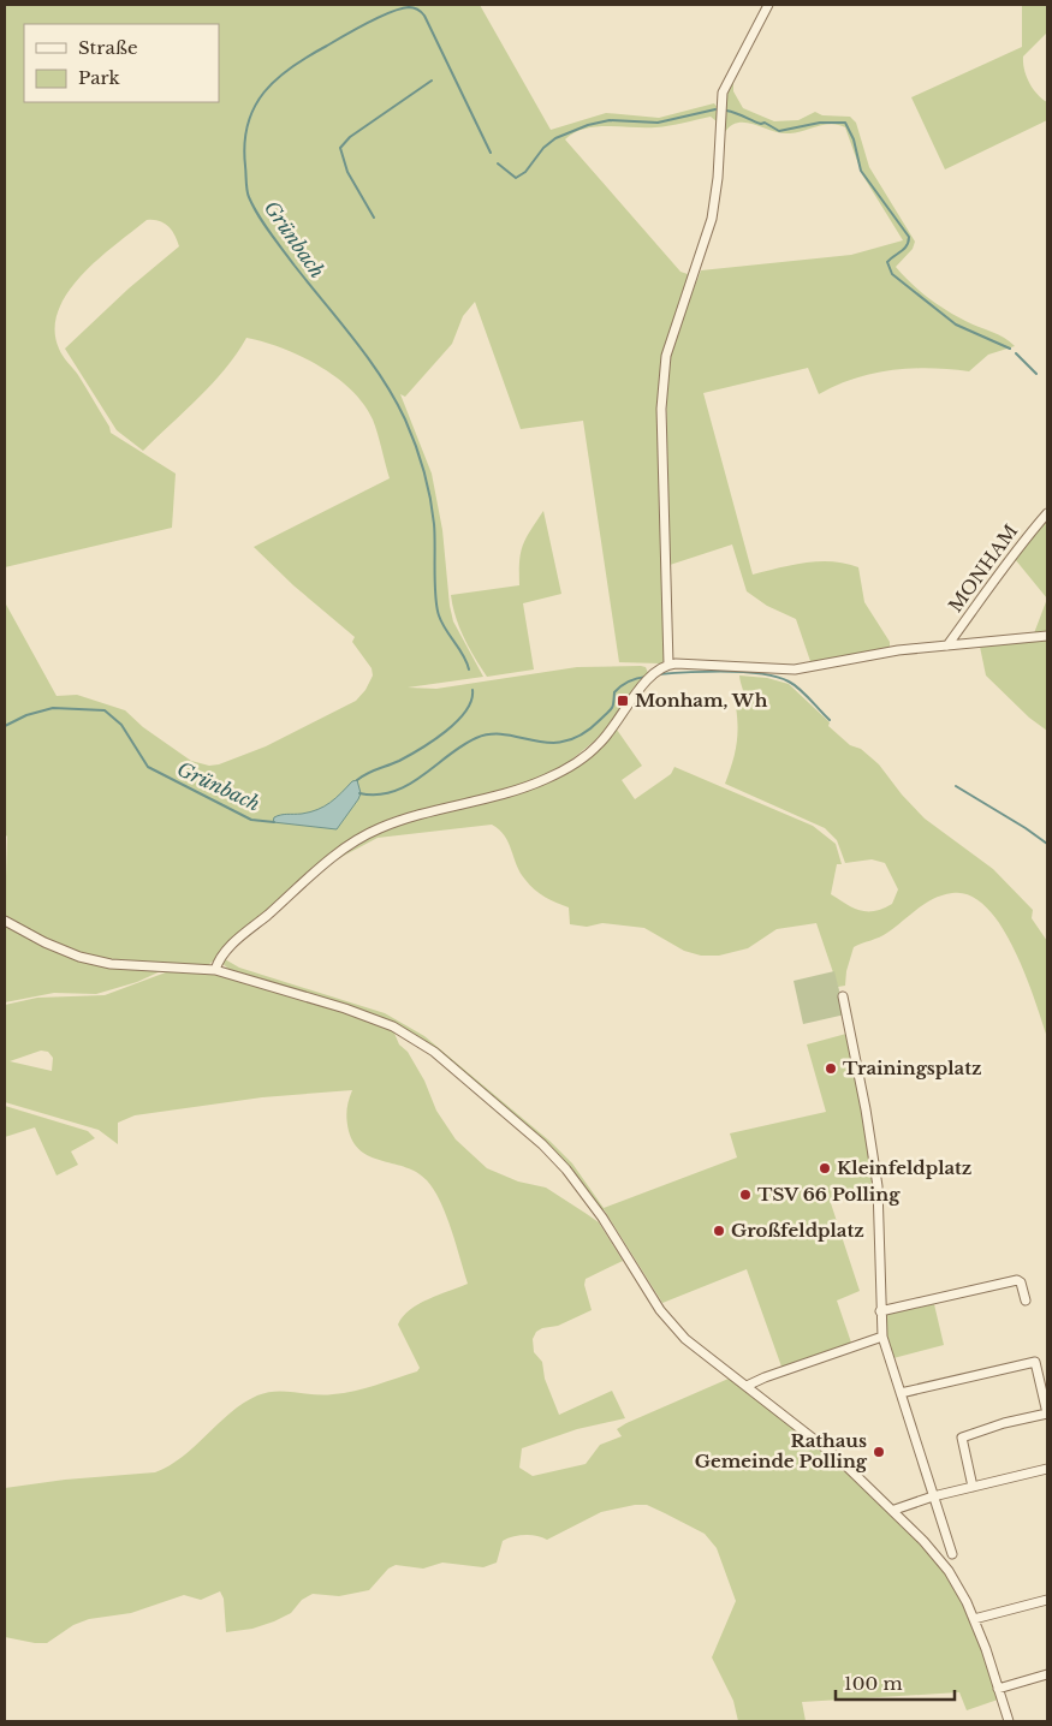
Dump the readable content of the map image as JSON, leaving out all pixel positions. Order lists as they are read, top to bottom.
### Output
{
  "streets": {
    "street": ["MONHAM"]
  },
  "water": ["Grünbach"],
  "places": {
    "transit": ["Monham, Wh"],
    "other": [
      "Trainingsplatz",
      "Kleinfeldplatz",
      "TSV 66 Polling",
      "Großfeldplatz",
      "Rathaus Gemeinde Polling"
    ]
  },
  "legend": ["Straße", "Park"],
  "scale_bar": "100 m"
}
